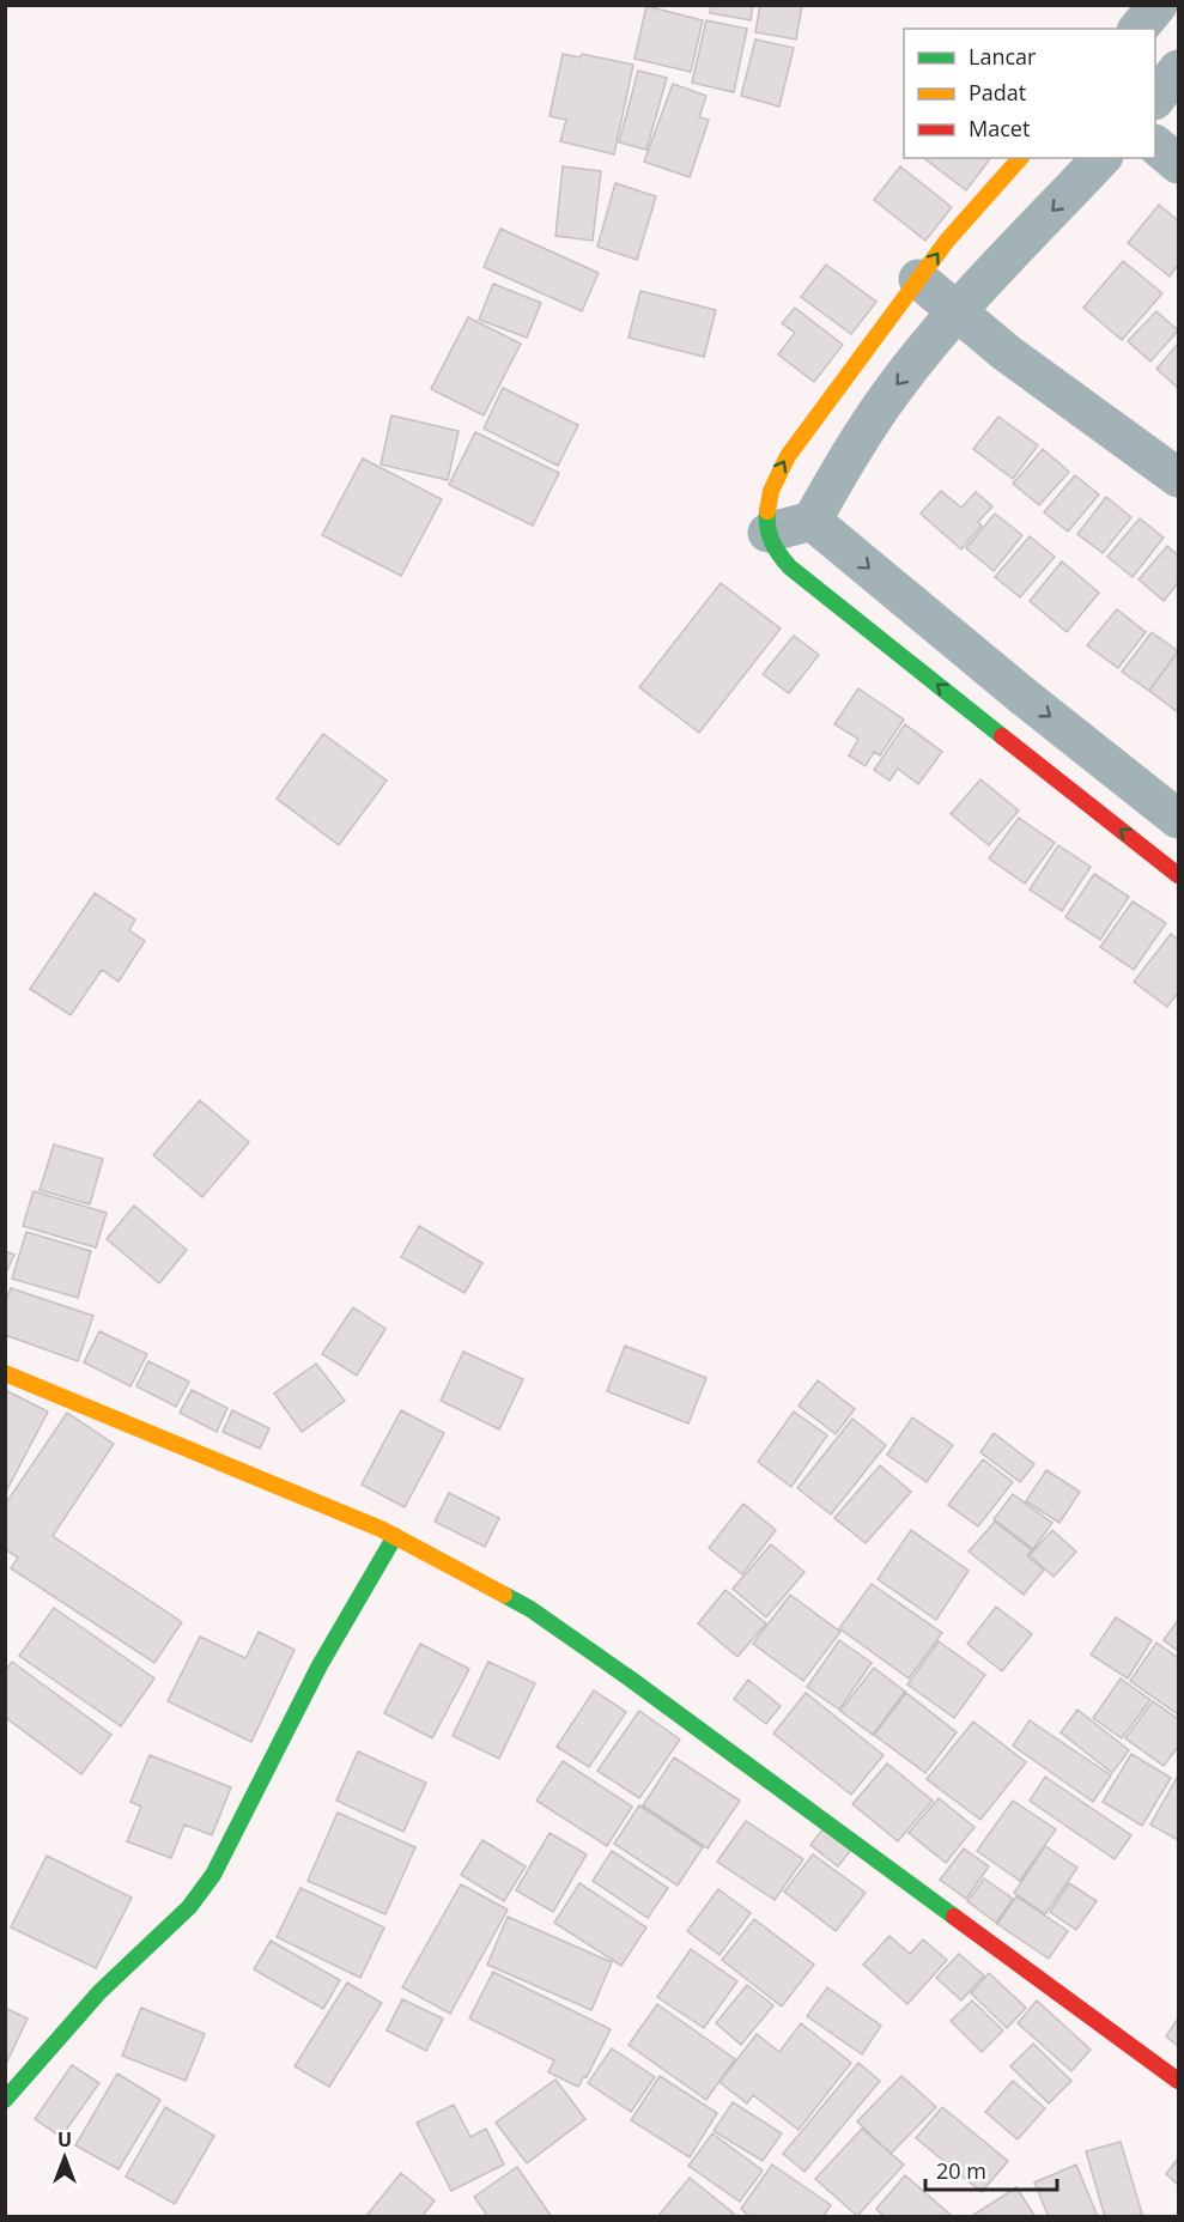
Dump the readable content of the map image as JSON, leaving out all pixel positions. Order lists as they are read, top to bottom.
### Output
{
  "legend": ["Lancar", "Padat", "Macet"],
  "scale_bar": "20 m",
  "north": "top"
}
